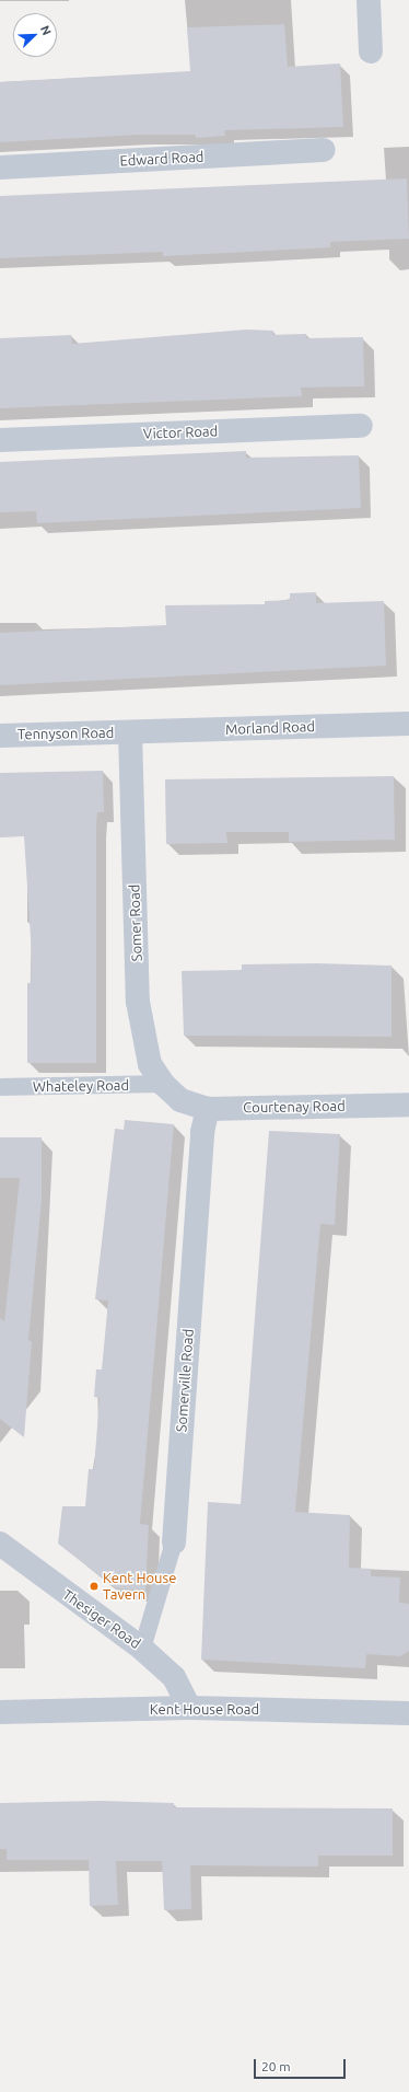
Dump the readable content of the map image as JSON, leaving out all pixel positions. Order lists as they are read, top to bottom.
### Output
{
  "streets": {
    "street": [
      "Edward Road",
      "Victor Road",
      "Morland Road",
      "Tennyson Road",
      "Somer Road",
      "Whateley Road",
      "Courtenay Road",
      "Somerville Road",
      "Thesiger Road",
      "Kent House Road"
    ]
  },
  "crossings": [
    ["Morland Road", "Tennyson Road"],
    ["Morland Road", "Somer Road"],
    ["Tennyson Road", "Somer Road"],
    ["Somer Road", "Whateley Road"],
    ["Somer Road", "Courtenay Road"],
    ["Courtenay Road", "Somerville Road"],
    ["Somerville Road", "Thesiger Road"],
    ["Thesiger Road", "Kent House Road"]
  ],
  "places": ["Kent House Tavern"],
  "scale_bar": "20 m",
  "north": "top right"
}
